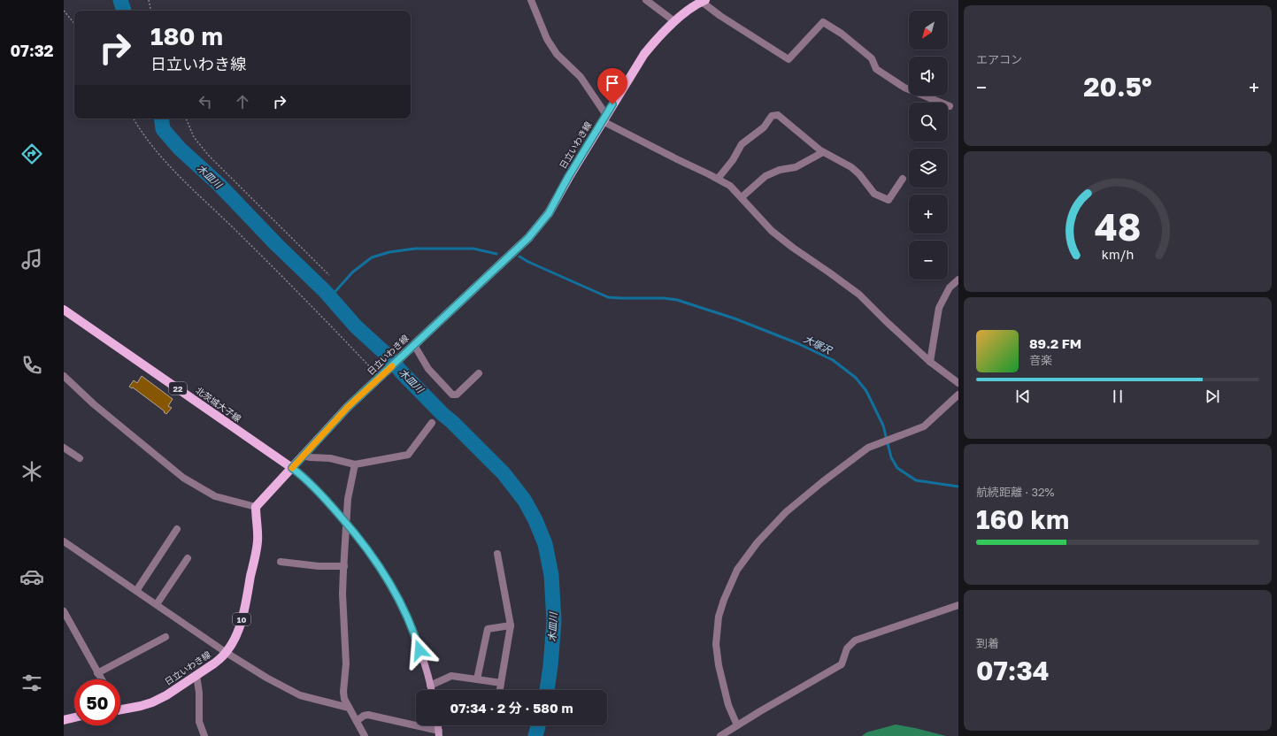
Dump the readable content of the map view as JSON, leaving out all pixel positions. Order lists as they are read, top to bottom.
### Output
{
  "streets": {
    "main road": [
      "日立いわき線",
      "22",
      "北茨城大子線",
      "10"
    ]
  },
  "crossings": [
    ["日立いわき線", "北茨城大子線"]
  ],
  "water": ["木皿川", "大塚沢"],
  "north": "bottom left",
  "page": {
    "tabs": "07:32",
    "tile": [
      "エアコン",
      ["航続距離 · 32%", "160 km"],
      ["到着", "07:34"]
    ],
    "map_buttons": ["+", "−"],
    "turn": ["180 m", "日立いわき線"],
    "heat": ["−", "20.5°", "+"],
    "song": ["89.2 FM", "音楽"],
    "limit": "50",
    "trip": "07:34 · 2 分 · 580 m",
    "gauge": ["48", "km/h"]
  }
}
